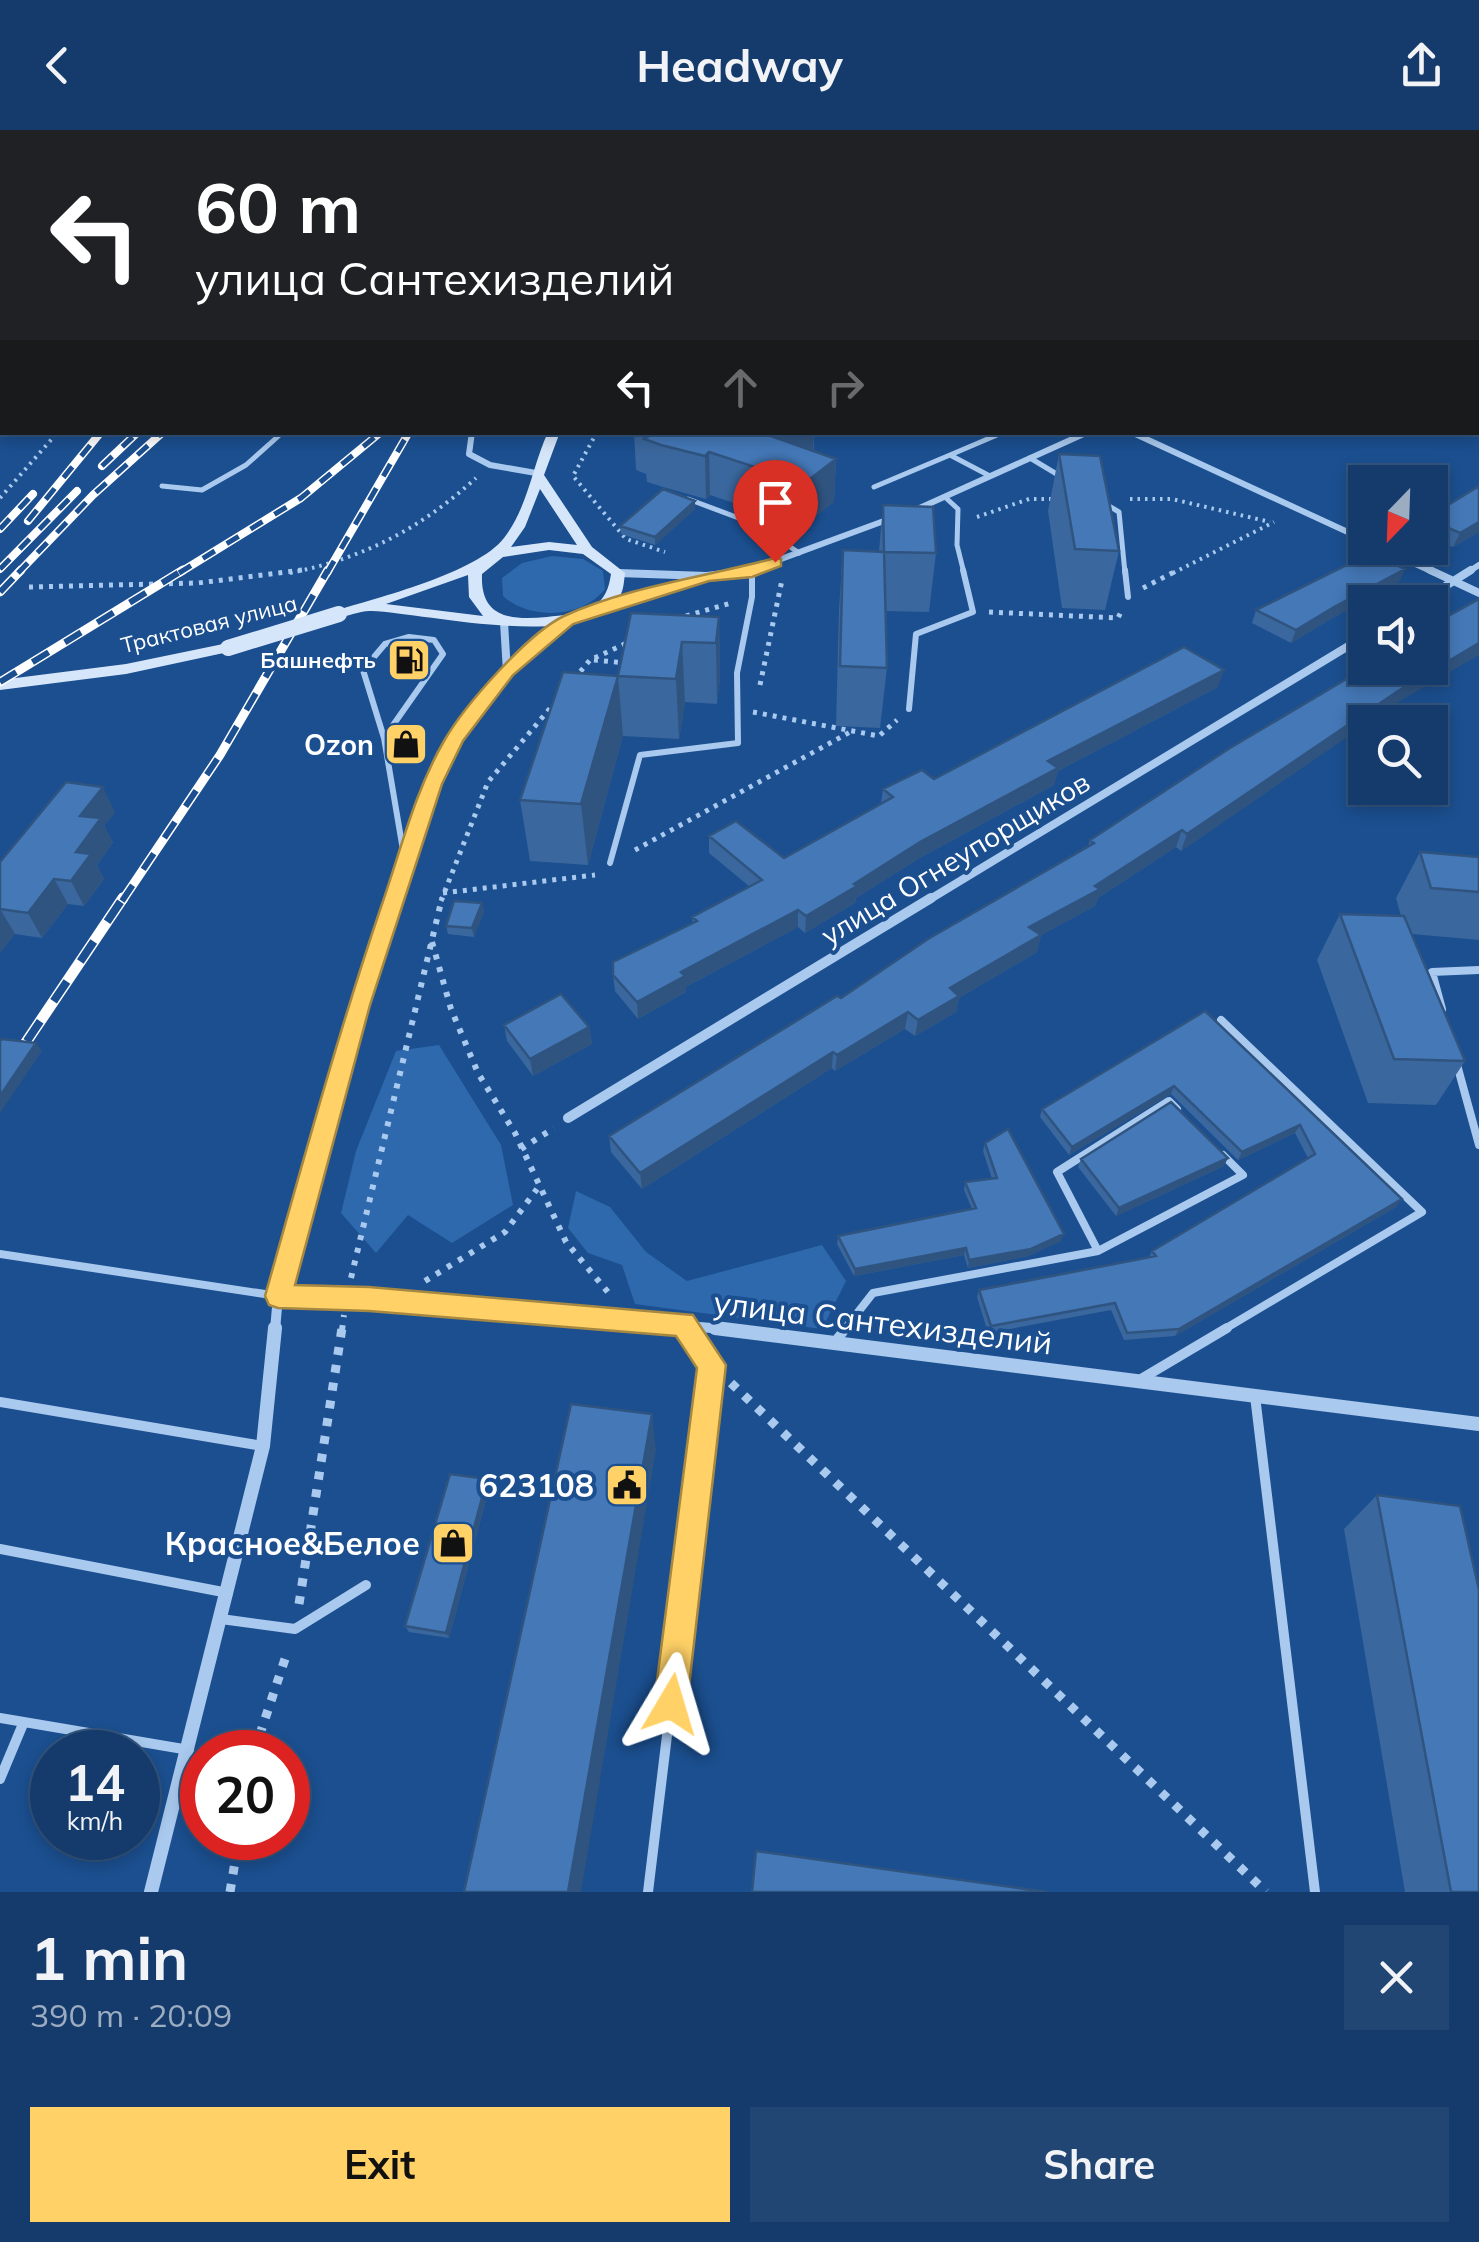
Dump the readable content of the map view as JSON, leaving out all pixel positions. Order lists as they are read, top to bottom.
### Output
{
  "streets": {
    "street": ["Трактовая улица", "улица Огнеупорщиков", "улица Сантехизделий"]
  },
  "places": {
    "fuel station": ["Башнефть"],
    "shop": ["Ozon", "Красное&Белое"],
    "public building": ["623108"]
  },
  "north": "bottom left",
  "page": {
    "header": "Headway",
    "turn": ["60 m", "улица Сантехизделий"],
    "speed": "14 km/h",
    "limit": "20",
    "heading": ["1 min", "390 m · 20:09"],
    "buttons": ["Exit", "Share"]
  }
}
